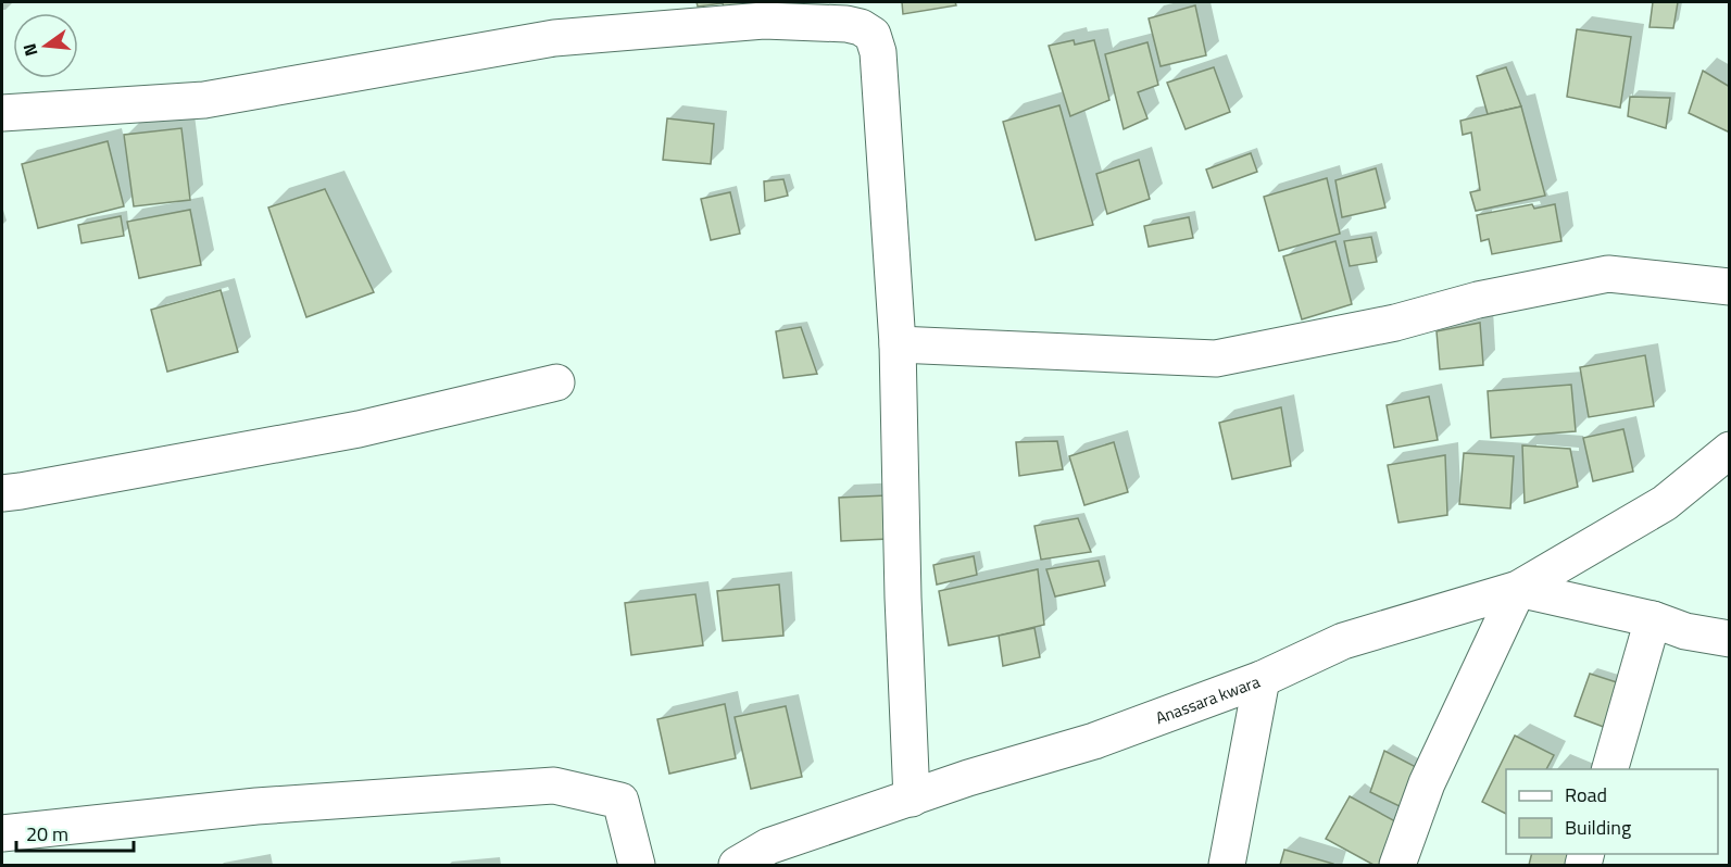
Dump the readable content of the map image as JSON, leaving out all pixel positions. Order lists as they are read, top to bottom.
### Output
{
  "streets": {
    "street": ["Anassara kwara"]
  },
  "legend": ["Road", "Building"],
  "scale_bar": "20 m",
  "north": "left"
}
